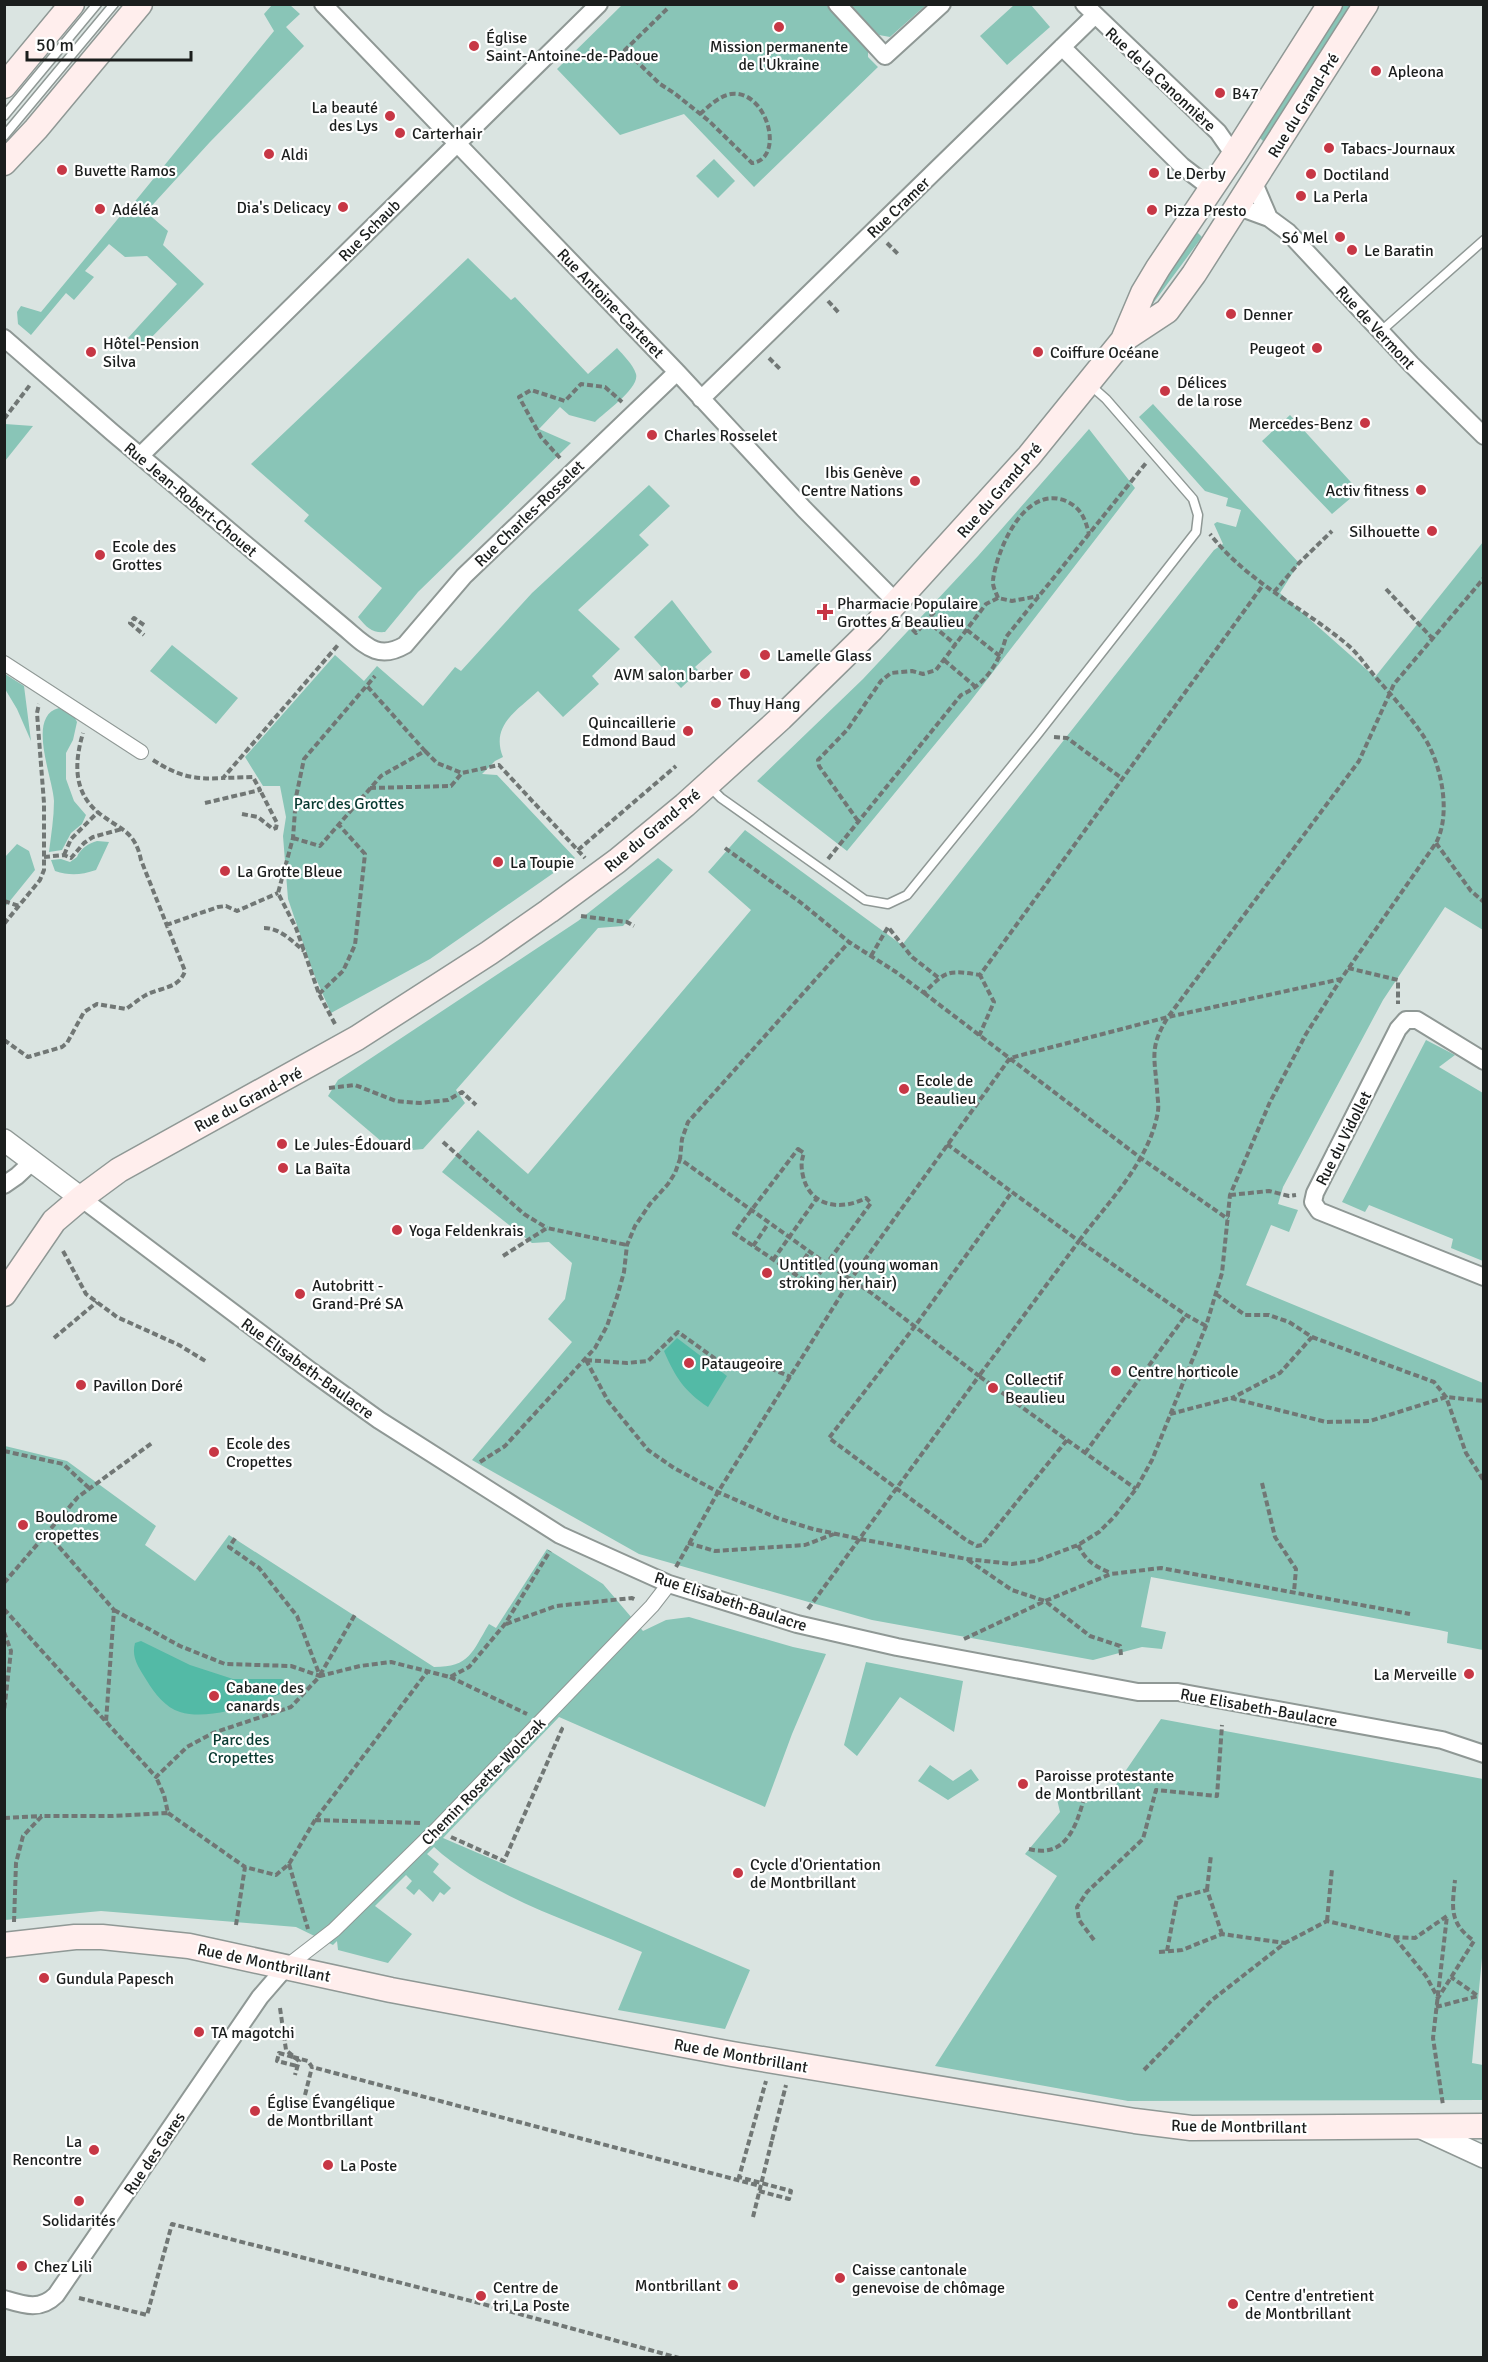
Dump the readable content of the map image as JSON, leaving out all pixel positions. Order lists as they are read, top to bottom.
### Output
{
  "streets": {
    "main road": ["Rue du Grand-Pré", "Rue de Montbrillant"],
    "street": [
      "Rue de la Canonnière",
      "Rue Cramer",
      "Rue Schaub",
      "Rue Antoine-Carteret",
      "Rue de Vermont",
      "Rue Jean-Robert-Chouet",
      "Rue Charles-Rosselet",
      "Rue du Vidollet",
      "Rue Elisabeth-Baulacre",
      "Chemin Rosette-Wolczak",
      "Rue des Gares"
    ]
  },
  "crossings": [
    ["Rue de la Canonnière", "Rue du Grand-Pré"],
    ["Rue de la Canonnière", "Rue Cramer"],
    ["Rue du Grand-Pré", "Rue Antoine-Carteret"],
    ["Rue du Grand-Pré", "Rue de Vermont"],
    ["Rue du Grand-Pré", "Rue Elisabeth-Baulacre"],
    ["Rue Cramer", "Rue Antoine-Carteret"],
    ["Rue Schaub", "Rue Antoine-Carteret"],
    ["Rue Schaub", "Rue Jean-Robert-Chouet"],
    ["Rue Antoine-Carteret", "Rue Charles-Rosselet"],
    ["Rue Jean-Robert-Chouet", "Rue Charles-Rosselet"],
    ["Rue Elisabeth-Baulacre", "Chemin Rosette-Wolczak"],
    ["Chemin Rosette-Wolczak", "Rue de Montbrillant"],
    ["Chemin Rosette-Wolczak", "Rue des Gares"],
    ["Rue de Montbrillant", "Rue des Gares"]
  ],
  "parks": ["Parc des Grottes", "Parc des Cropettes"],
  "places": {
    "other": [
      "Mission permanente de l'Ukraine",
      "Église Saint-Antoine-de-Padoue",
      "Apleona",
      "B47",
      "La beauté des Lys",
      "Carterhair",
      "Tabacs-Journaux",
      "Aldi",
      "Buvette Ramos",
      "Le Derby",
      "Doctiland",
      "La Perla",
      "Dia's Delicacy",
      "Adéléa",
      "Pizza Presto",
      "Só Mel",
      "Le Baratin",
      "Denner",
      "Peugeot",
      "Hôtel-Pension Silva",
      "Coiffure Océane",
      "Délices de la rose",
      "Mercedes-Benz",
      "Charles Rosselet",
      "Ibis Genève Centre Nations",
      "Activ fitness",
      "Silhouette",
      "Ecole des Grottes",
      "Lamelle Glass",
      "AVM salon barber",
      "Thuy Hang",
      "Quincaillerie Edmond Baud",
      "La Toupie",
      "La Grotte Bleue",
      "Ecole de Beaulieu",
      "Le Jules-Édouard",
      "La Baïta",
      "Yoga Feldenkrais",
      "Untitled (young woman stroking her hair)",
      "Autobritt - Grand-Pré SA",
      "Pataugeoire",
      "Centre horticole",
      "Pavillon Doré",
      "Collectif Beaulieu",
      "Ecole des Cropettes",
      "Boulodrome cropettes",
      "La Merveille",
      "Cabane des canards",
      "Paroisse protestante de Montbrillant",
      "Cycle d'Orientation de Montbrillant",
      "Gundula Papesch",
      "TA magotchi",
      "Église Évangélique de Montbrillant",
      "La Rencontre",
      "La Poste",
      "Solidarités",
      "Chez Lili",
      "Caisse cantonale genevoise de chômage",
      "Montbrillant",
      "Centre de tri La Poste",
      "Centre d'entretient de Montbrillant"
    ],
    "health": ["Pharmacie Populaire Grottes & Beaulieu"]
  },
  "scale_bar": "50 m"
}
